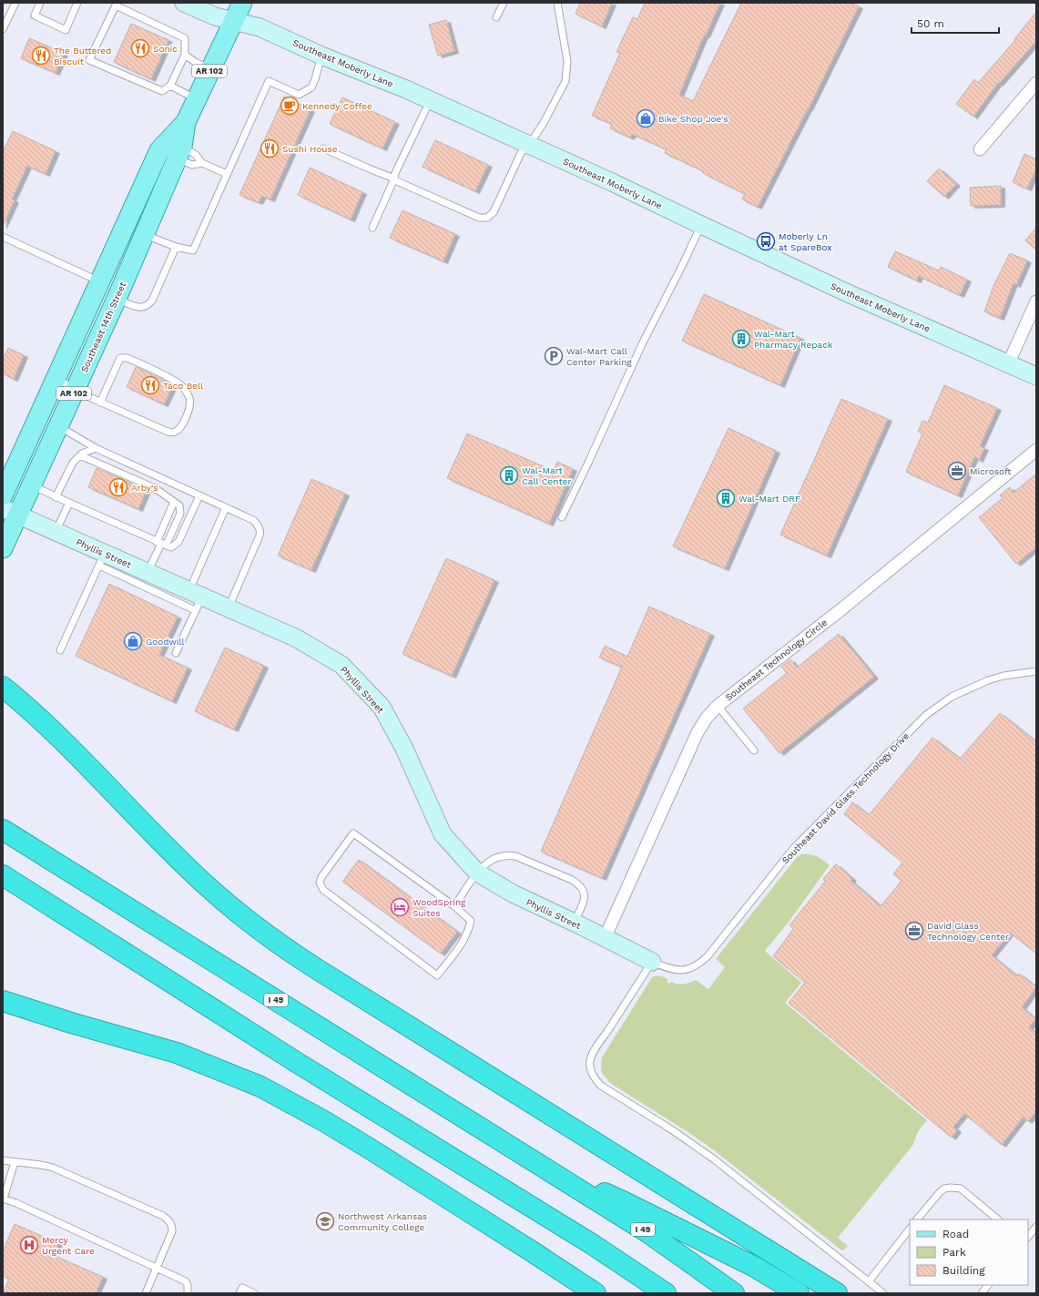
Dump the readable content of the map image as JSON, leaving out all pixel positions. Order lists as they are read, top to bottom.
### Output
{
  "streets": {
    "highway": ["I 49"],
    "main road": ["AR 102", "Southeast 14th Street"],
    "street": [
      "Southeast Moberly Lane",
      "Phyllis Street",
      "Southeast Technology Circle",
      "Southeast David Glass Technology Drive"
    ]
  },
  "crossings": [
    ["Southeast Moberly Lane", "Southeast 14th Street"],
    ["Southeast 14th Street", "Phyllis Street"],
    ["Phyllis Street", "Southeast Technology Circle"],
    ["Phyllis Street", "Southeast David Glass Technology Drive"],
    ["Southeast Technology Circle", "Southeast David Glass Technology Drive"]
  ],
  "places": {
    "restaurant": [
      "Sonic",
      "The Buttered Biscuit",
      "Sushi House",
      "Taco Bell",
      "Arby's"
    ],
    "cafe": ["Kennedy Coffee"],
    "shop": ["Bike Shop Joe's", "Goodwill"],
    "bus stop": ["Moberly Ln at SpareBox"],
    "building": ["Wal-Mart Pharmacy Repack", "Wal-Mart Call Center", "Wal-Mart DRF"],
    "parking": ["Wal-Mart Call Center Parking"],
    "office": ["Microsoft", "David Glass Technology Center"],
    "hotel": ["WoodSpring Suites"],
    "school or university": ["Northwest Arkansas Community College"],
    "hospital": ["Mercy Urgent Care"]
  },
  "legend": ["Road", "Park", "Building"],
  "scale_bar": "50 m"
}
